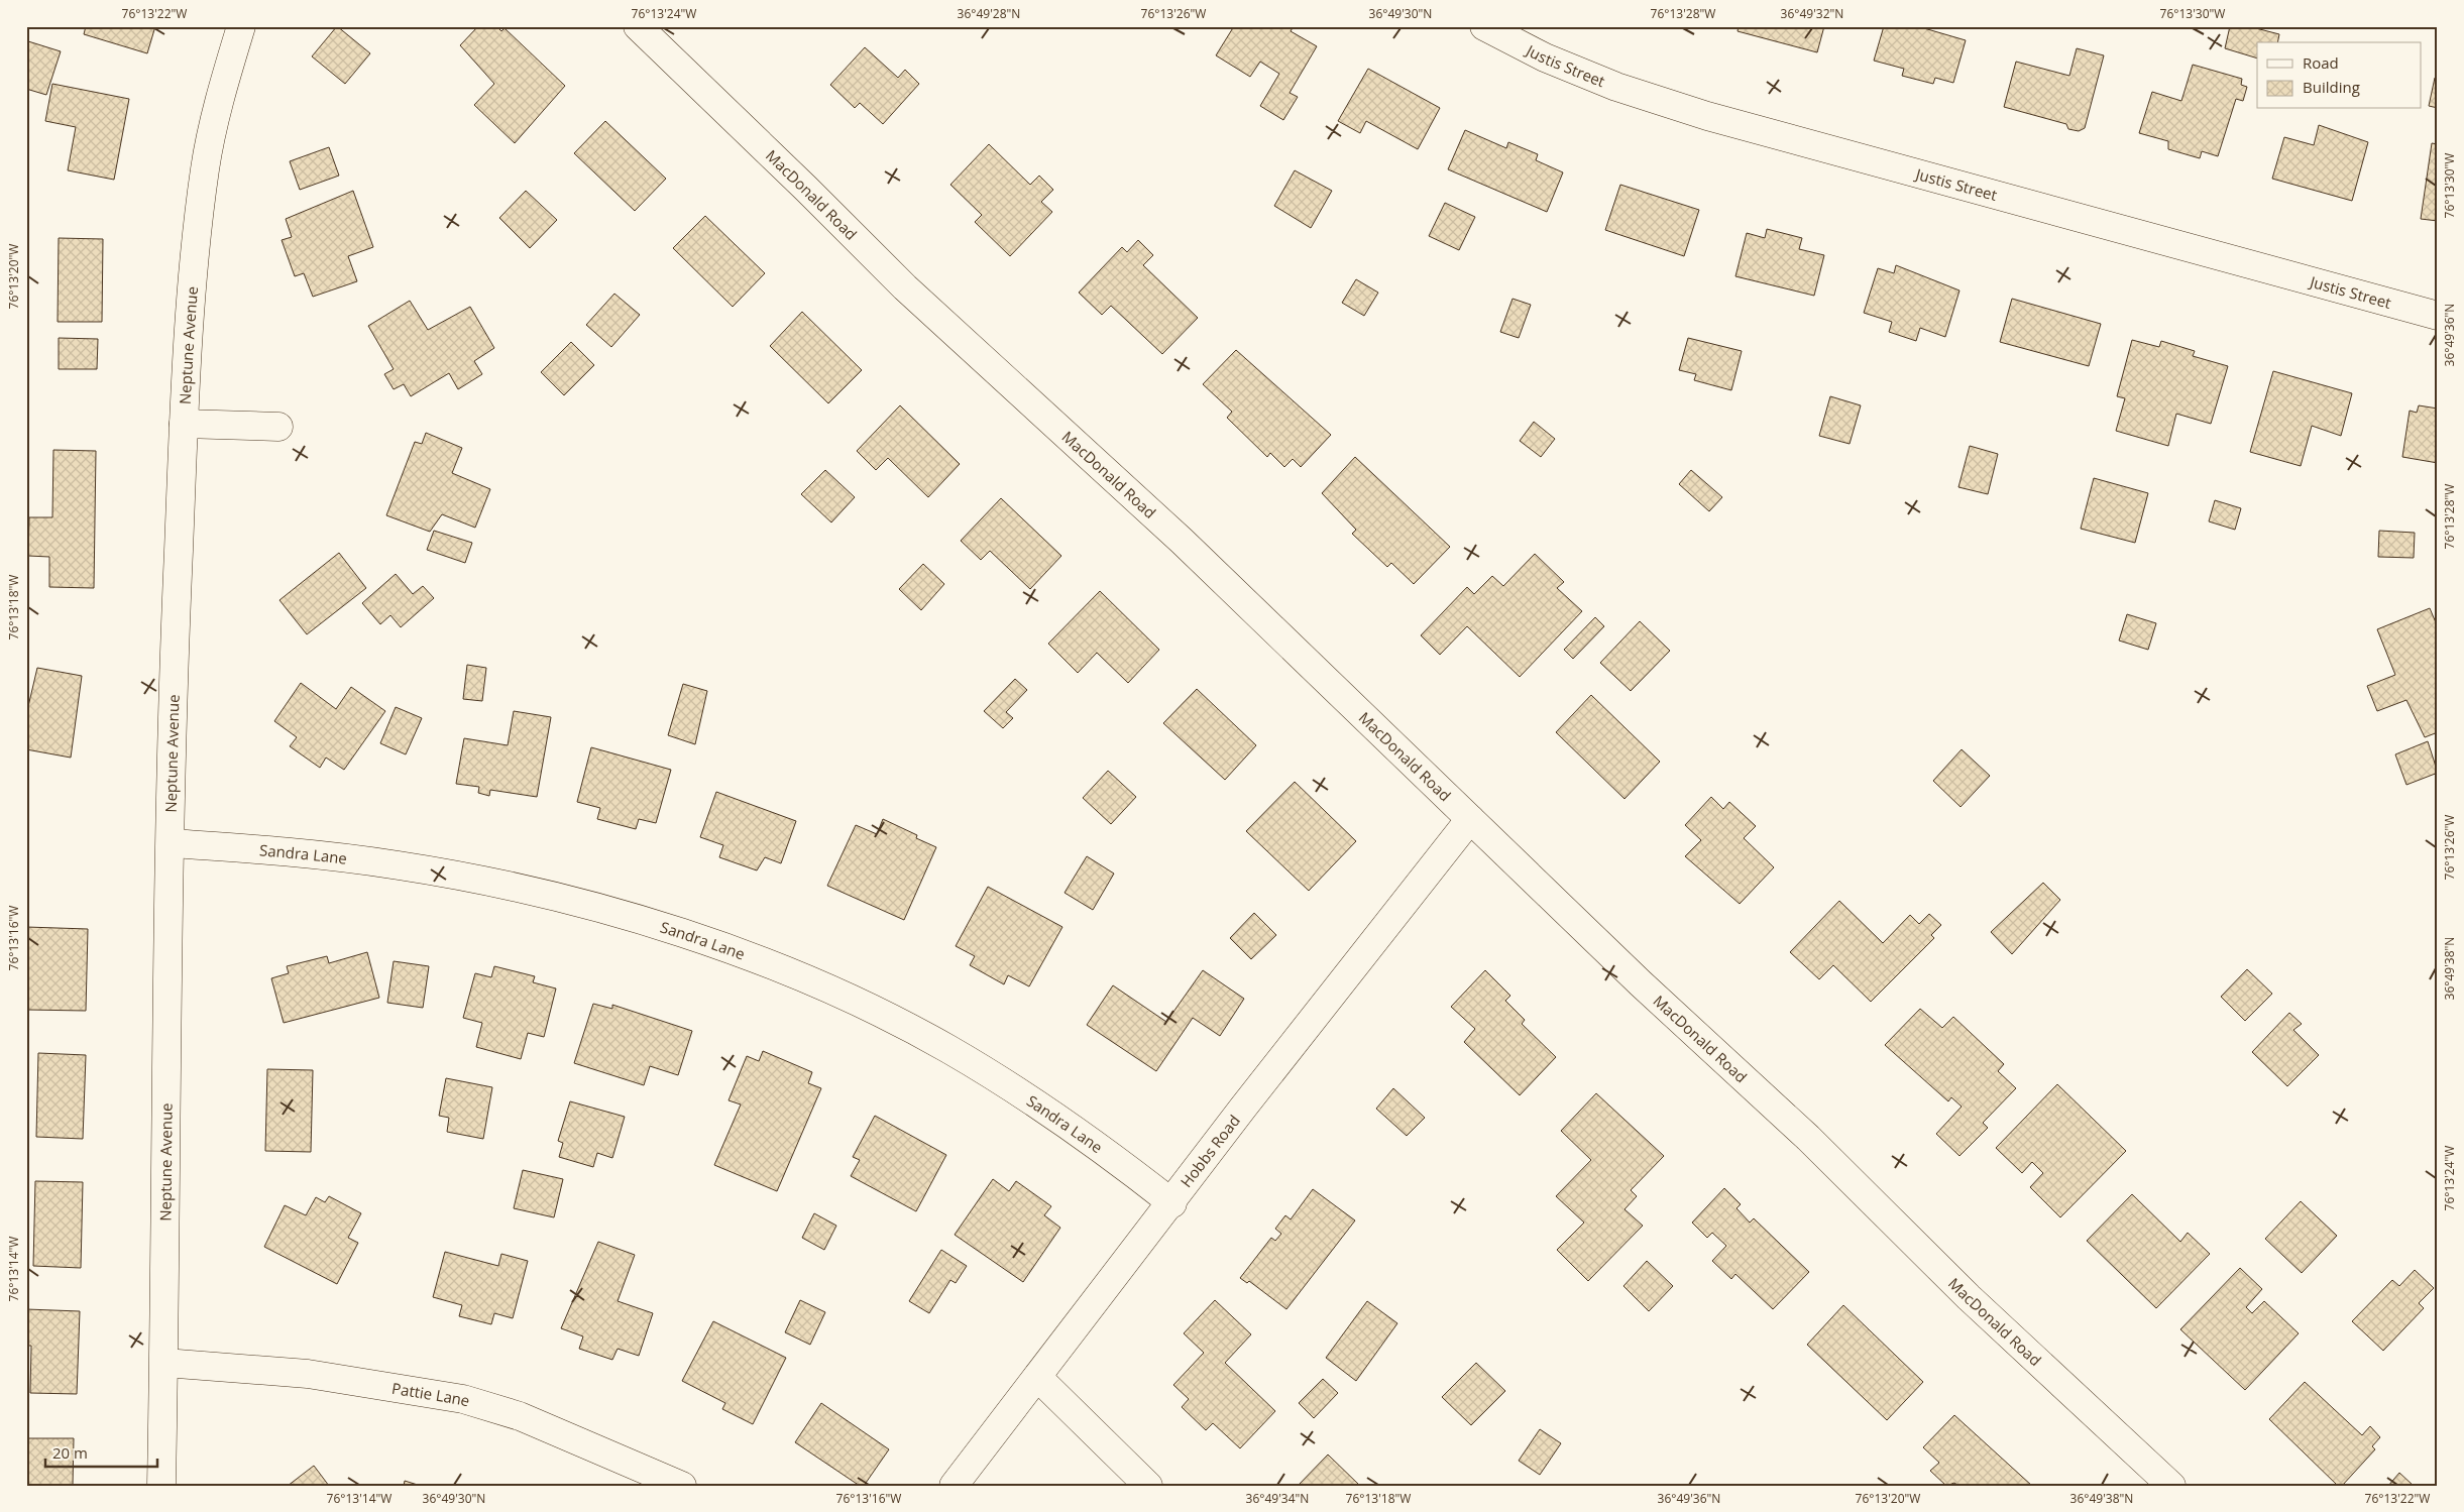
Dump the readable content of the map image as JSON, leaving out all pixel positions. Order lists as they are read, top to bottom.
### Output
{
  "streets": {
    "street": [
      "Justis Street",
      "MacDonald Road",
      "Neptune Avenue",
      "Sandra Lane",
      "Hobbs Road",
      "Pattie Lane"
    ]
  },
  "crossings": [
    ["MacDonald Road", "Hobbs Road"],
    ["Neptune Avenue", "Sandra Lane"],
    ["Neptune Avenue", "Pattie Lane"],
    ["Sandra Lane", "Hobbs Road"]
  ],
  "legend": ["Road", "Building"],
  "scale_bar": "20 m",
  "coordinates": [
    "76°13'22\"W",
    "76°13'24\"W",
    "36°49'28\"N",
    "76°13'26\"W",
    "36°49'30\"N",
    "76°13'28\"W",
    "36°49'32\"N",
    "76°13'30\"W",
    "76°13'20\"W",
    "36°49'36\"N",
    "76°13'18\"W",
    "76°13'16\"W",
    "36°49'38\"N",
    "76°13'14\"W",
    "36°49'34\"N"
  ]
}
